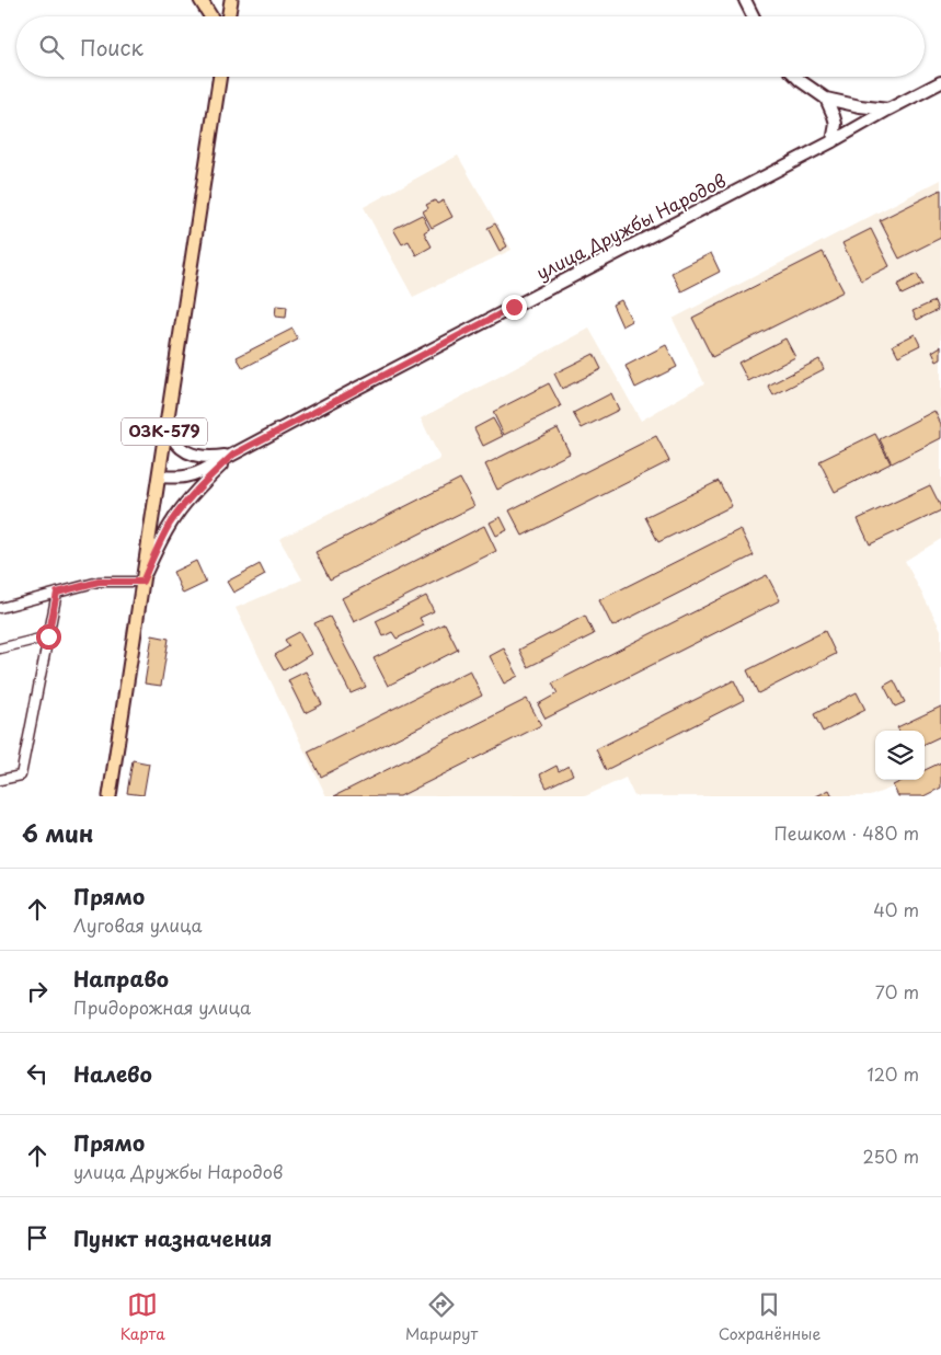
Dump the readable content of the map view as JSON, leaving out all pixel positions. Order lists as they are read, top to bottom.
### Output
{
  "streets": {
    "main road": ["03К-579"],
    "street": ["улица Дружбы Народов"]
  },
  "crossings": [
    ["улица Дружбы Народов", "03К-579"]
  ],
  "page": {
    "search": "Поиск",
    "heading": ["6 мин", "Пешком · 480 m"],
    "list": [
      ["Прямо", "Луговая улица", "40 m"],
      ["Направо", "Придорожная улица", "70 m"],
      ["Налево", "120 m"],
      ["Прямо", "улица Дружбы Народов", "250 m"],
      "Пункт назначения"
    ],
    "nav": ["Карта", "Маршрут", "Сохранённые"]
  }
}
